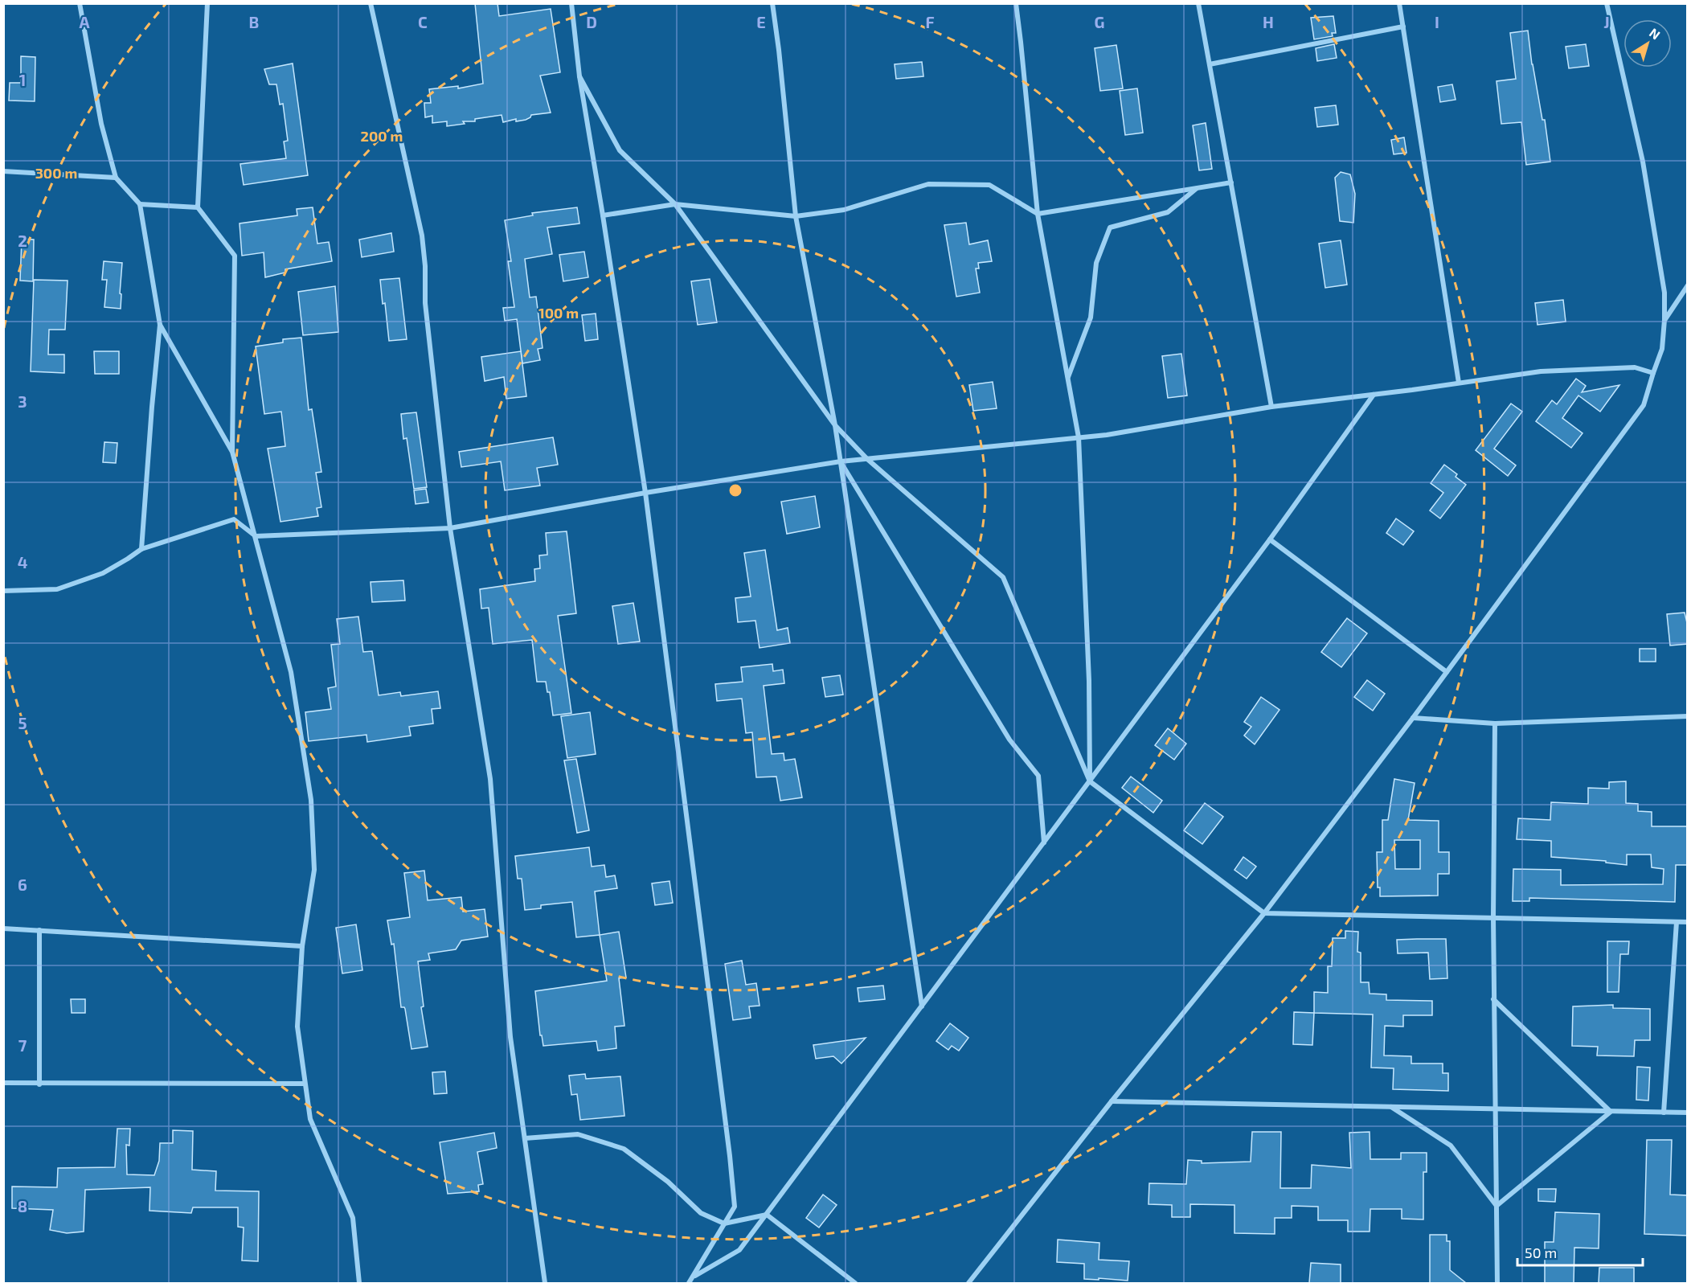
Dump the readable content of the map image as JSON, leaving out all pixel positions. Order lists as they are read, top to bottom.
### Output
{
  "scale_bar": "50 m",
  "north": "top right",
  "grid": {
    "columns": [
      "A",
      "B",
      "C",
      "D",
      "E",
      "F",
      "G",
      "H",
      "I",
      "J"
    ],
    "rows": [
      "1",
      "2",
      "3",
      "4",
      "5",
      "6",
      "7",
      "8"
    ]
  },
  "rings": ["200 m", "300 m", "100 m"]
}
